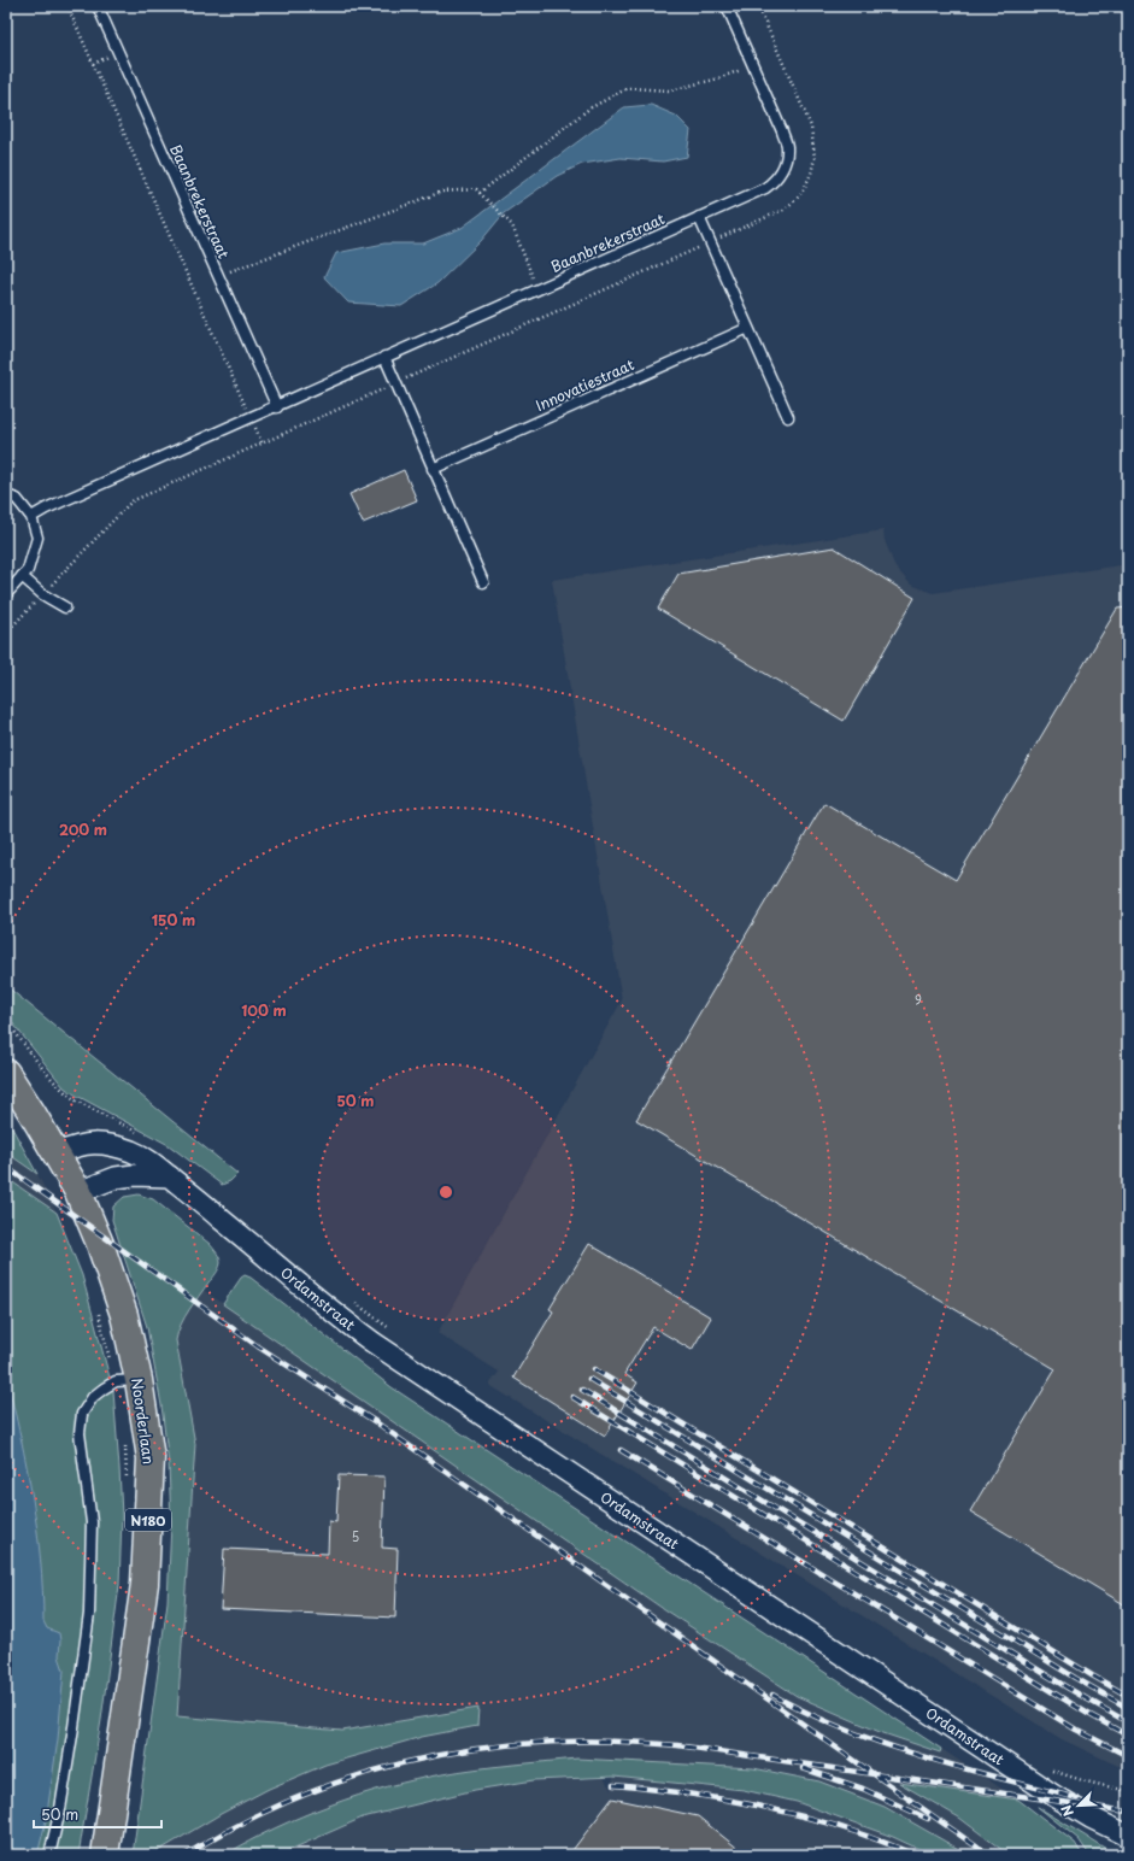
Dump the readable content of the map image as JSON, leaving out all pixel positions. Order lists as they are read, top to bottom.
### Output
{
  "streets": {
    "main road": ["Noorderlaan", "N180"],
    "street": ["Ordamstraat"],
    "lane": ["Baanbrekerstraat", "Innovatiestraat"]
  },
  "crossings": [
    ["Ordamstraat", "Noorderlaan"]
  ],
  "house_numbers": ["9", "5"],
  "scale_bar": "50 m",
  "north": "bottom left",
  "rings": [
    "200 m",
    "150 m",
    "100 m",
    "50 m"
  ]
}
